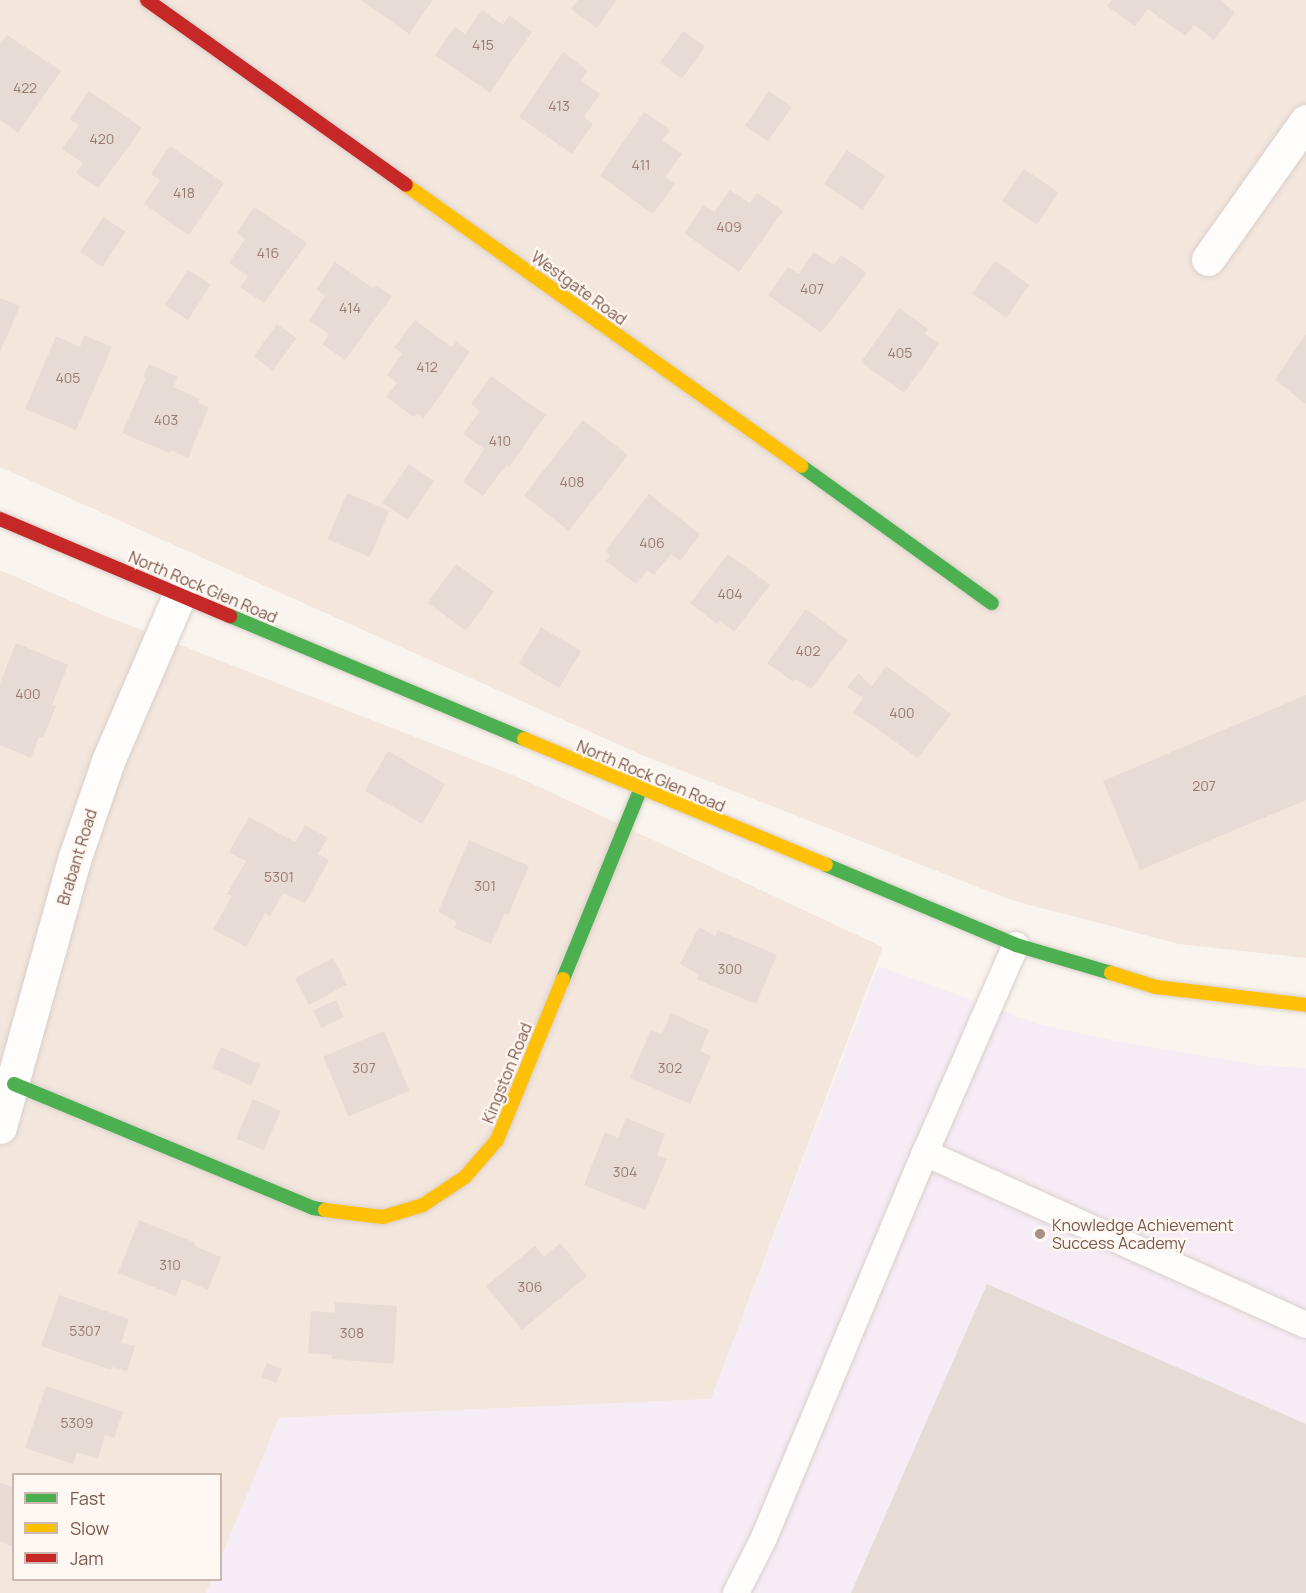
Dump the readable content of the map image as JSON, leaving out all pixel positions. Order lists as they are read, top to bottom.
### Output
{
  "streets": {
    "street": [
      "Westgate Road",
      "North Rock Glen Road",
      "Brabant Road",
      "Kingston Road"
    ]
  },
  "crossings": [
    ["North Rock Glen Road", "Brabant Road"],
    ["North Rock Glen Road", "Kingston Road"],
    ["Brabant Road", "Kingston Road"]
  ],
  "places": ["Knowledge Achievement Success Academy"],
  "house_numbers": [
    "415",
    "422",
    "413",
    "420",
    "411",
    "418",
    "409",
    "416",
    "407",
    "414",
    "405",
    "412",
    "405",
    "403",
    "410",
    "408",
    "406",
    "404",
    "402",
    "400",
    "400",
    "207",
    "5301",
    "301",
    "300",
    "307",
    "302",
    "304",
    "310",
    "306",
    "5307",
    "308",
    "5309"
  ],
  "legend": ["Fast", "Slow", "Jam"]
}
